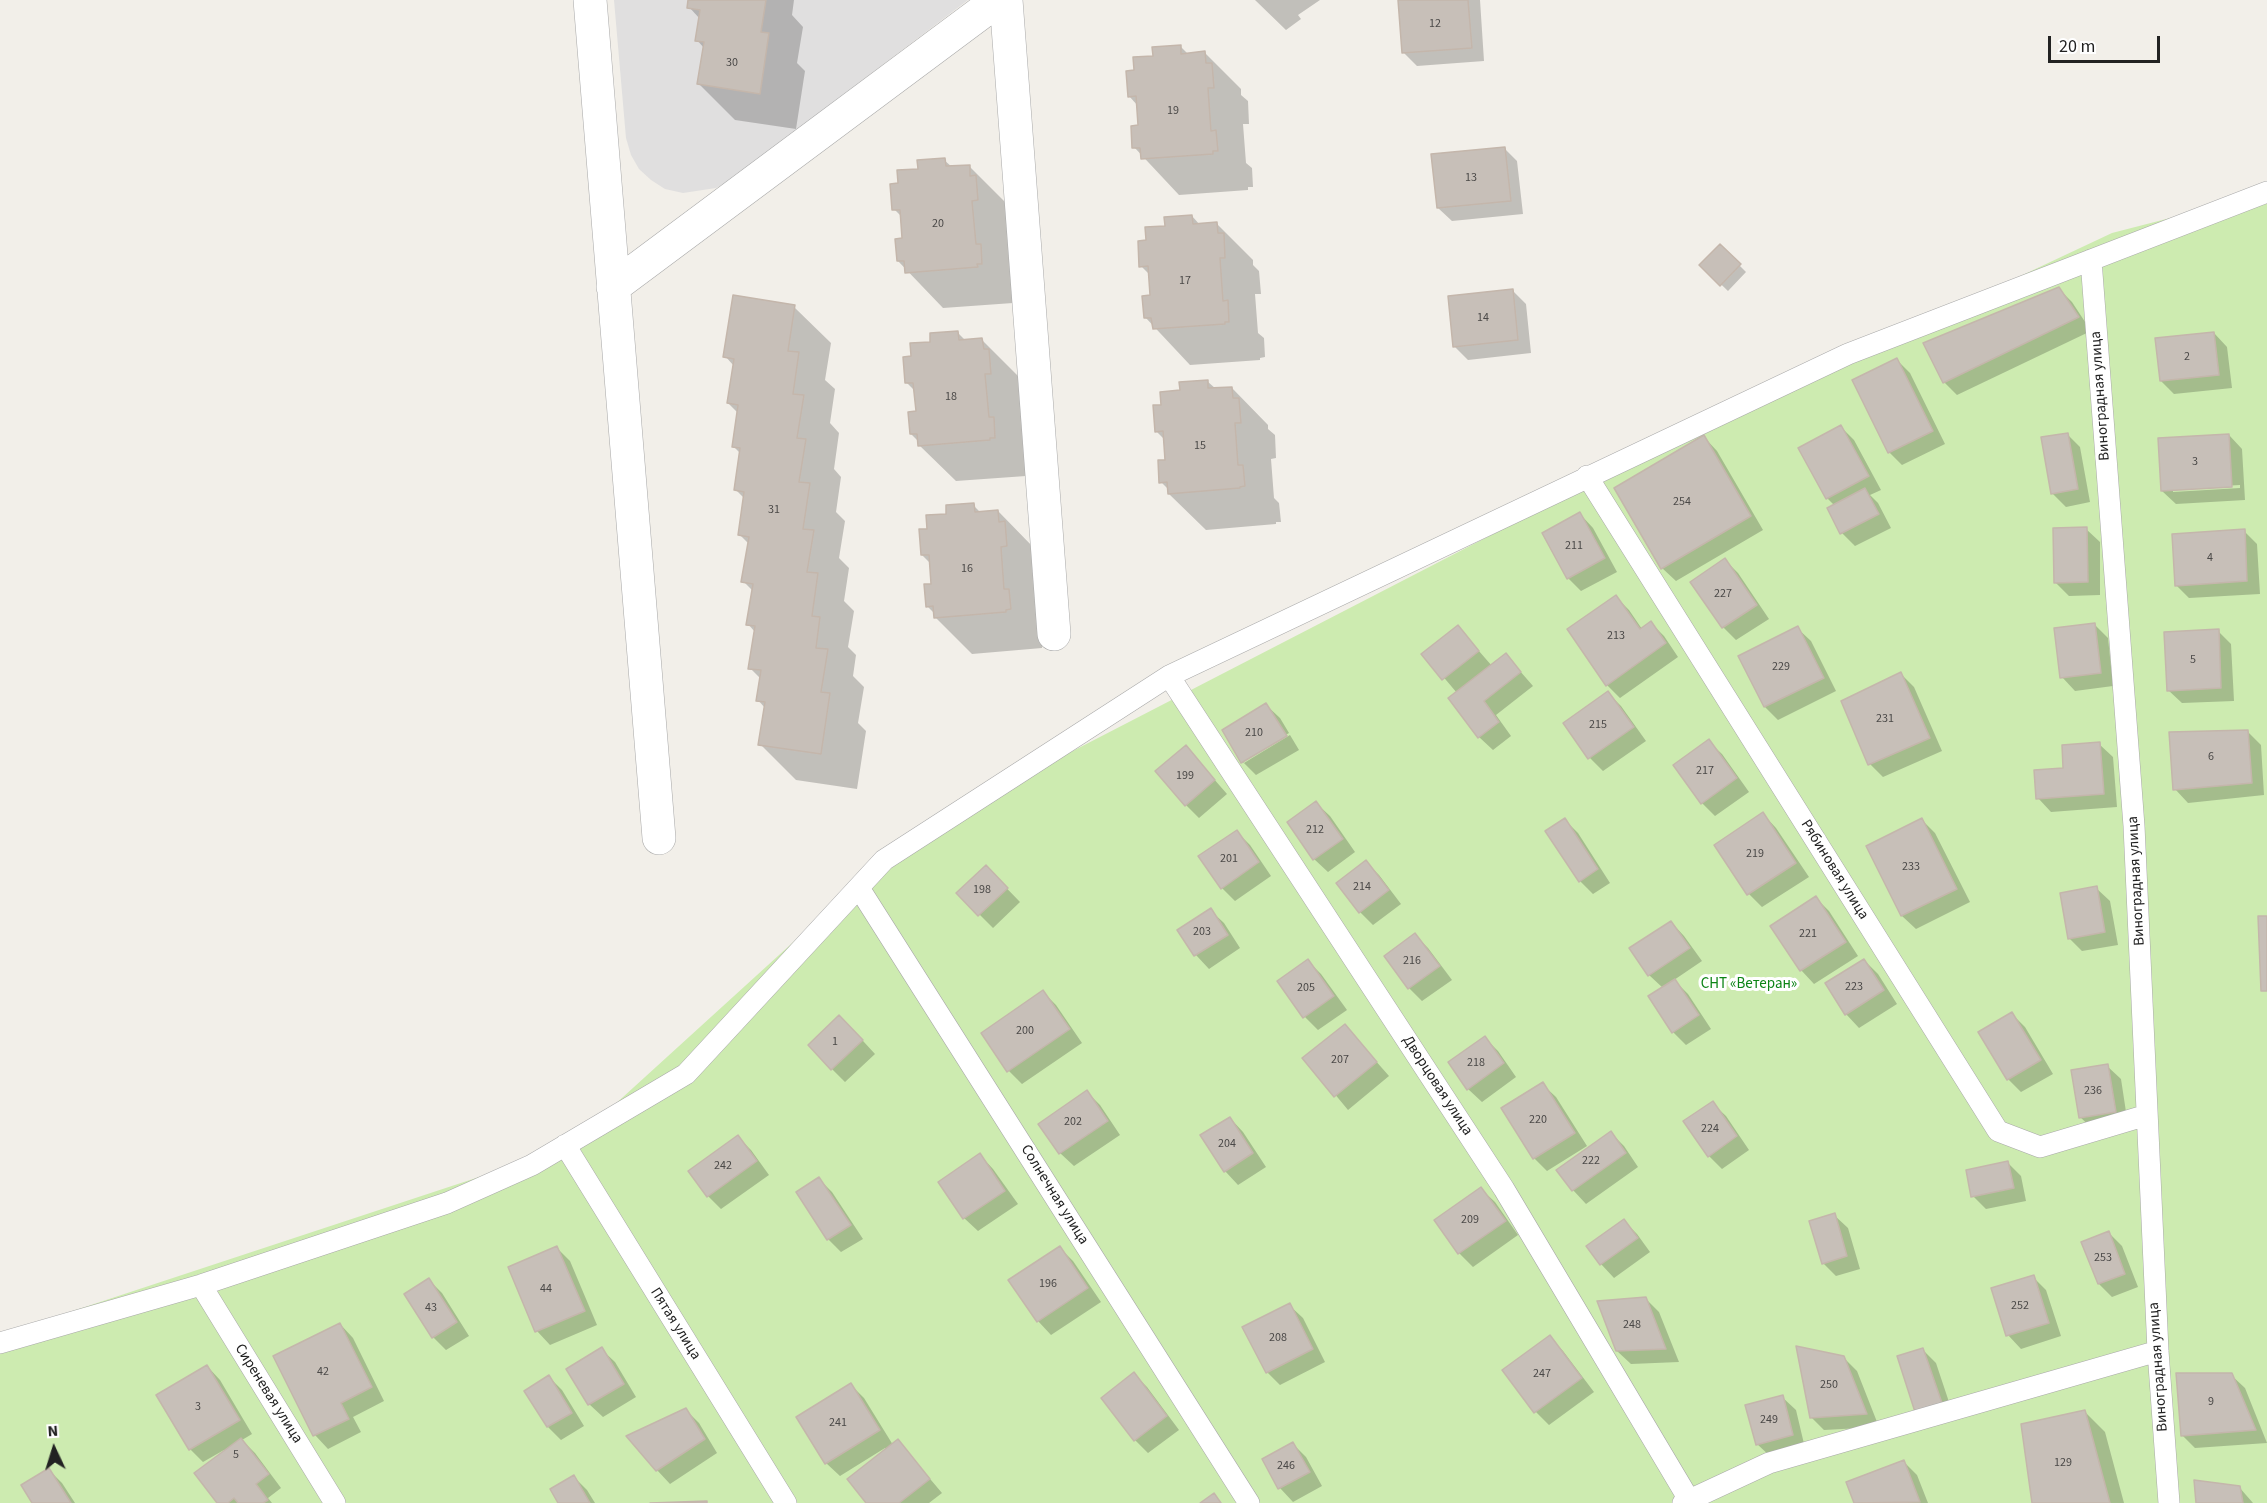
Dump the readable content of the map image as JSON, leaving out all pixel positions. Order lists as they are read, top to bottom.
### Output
{
  "streets": {
    "lane": [
      "Виноградная улица",
      "Рябиновая улица",
      "Дворцовая улица",
      "Солнечная улица",
      "Пятая улица",
      "Сиреневая улица"
    ]
  },
  "crossings": [
    ["Виноградная улица", "Рябиновая улица"]
  ],
  "parks": ["СНТ «Ветеран»"],
  "house_numbers": [
    "12",
    "30",
    "19",
    "13",
    "20",
    "17",
    "14",
    "2",
    "18",
    "15",
    "3",
    "254",
    "31",
    "211",
    "4",
    "16",
    "227",
    "213",
    "5",
    "229",
    "231",
    "215",
    "210",
    "6",
    "217",
    "199",
    "212",
    "219",
    "201",
    "233",
    "214",
    "198",
    "203",
    "221",
    "216",
    "223",
    "205",
    "200",
    "1",
    "207",
    "218",
    "236",
    "220",
    "202",
    "224",
    "204",
    "222",
    "242",
    "209",
    "253",
    "196",
    "44",
    "252",
    "43",
    "248",
    "208",
    "42",
    "247",
    "250",
    "9",
    "3",
    "249",
    "241",
    "5",
    "129",
    "246"
  ],
  "scale_bar": "20 m",
  "north": "top"
}
